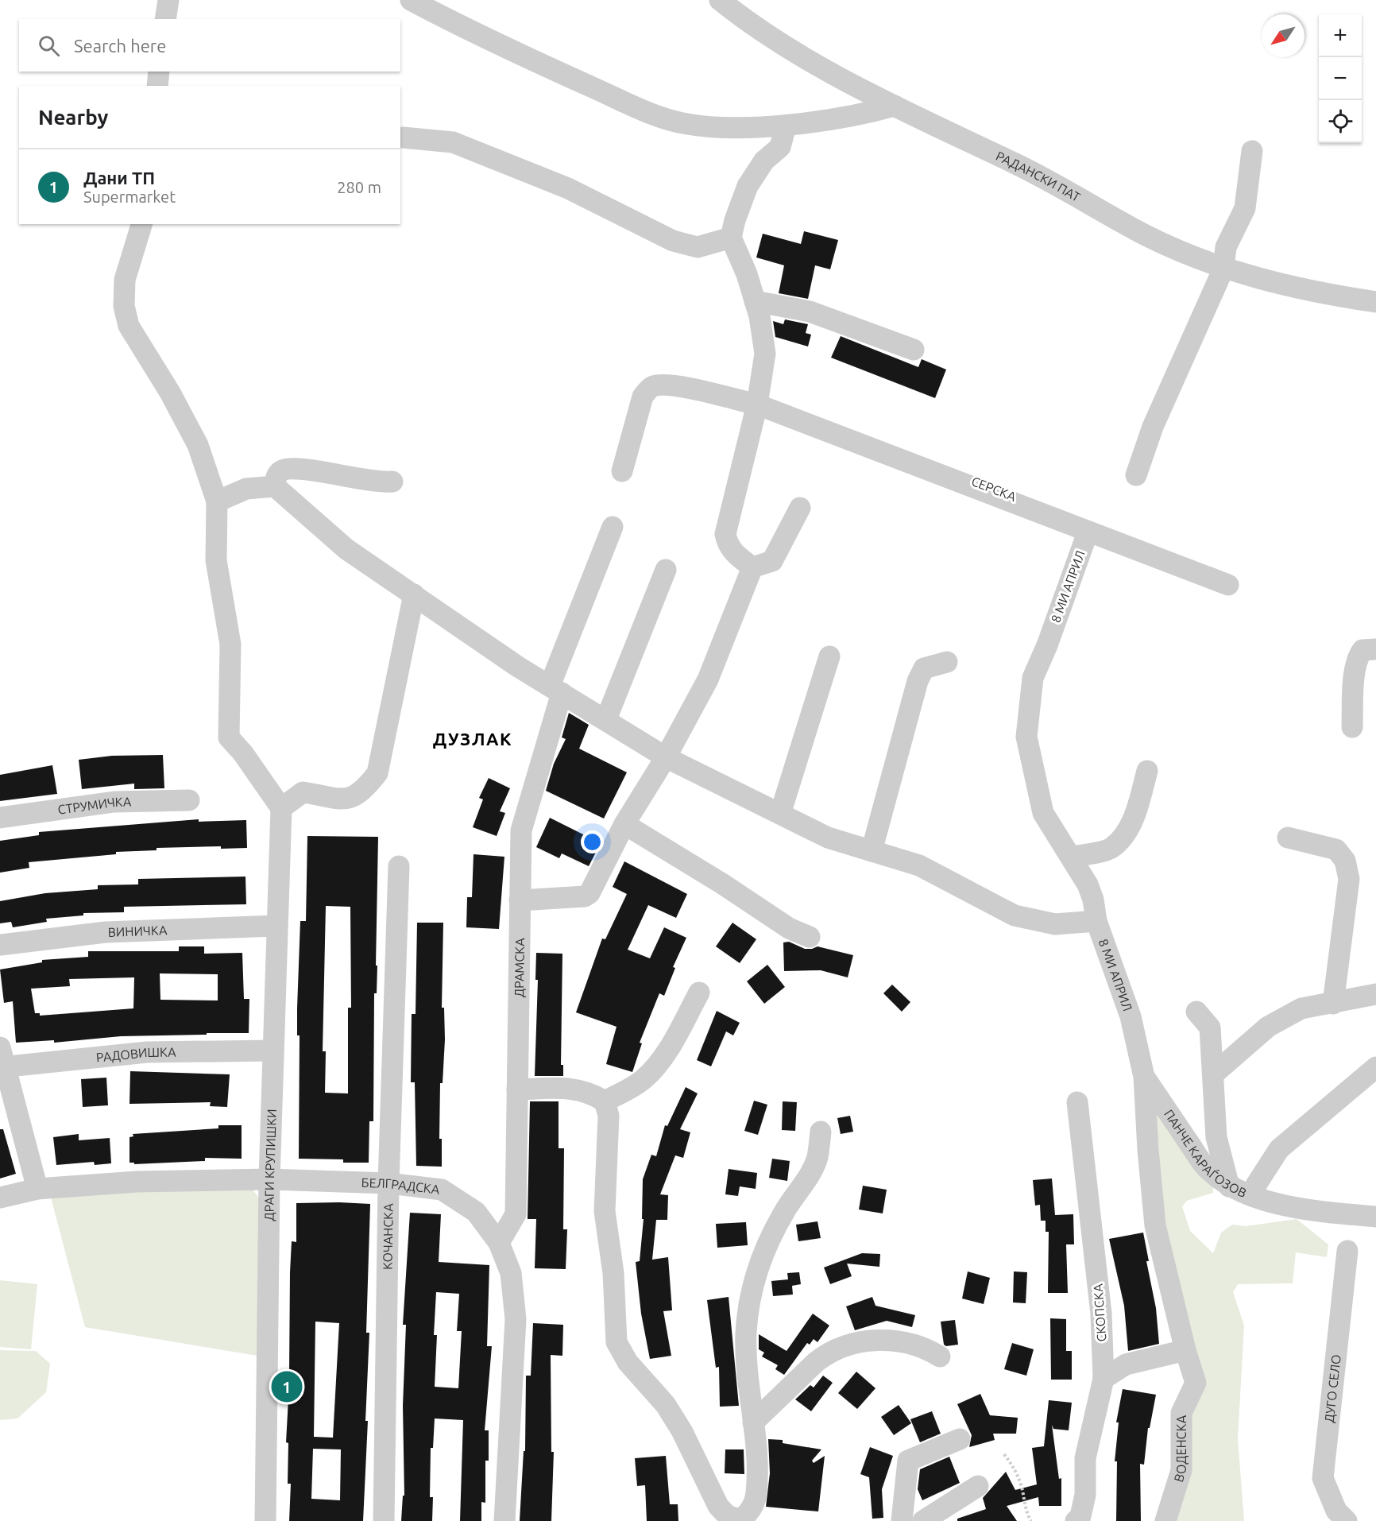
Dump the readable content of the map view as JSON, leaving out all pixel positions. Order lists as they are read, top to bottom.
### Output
{
  "streets": {
    "street": [
      "РАДАНСКИ ПАТ",
      "СЕРСКА",
      "8 МИ АПРИЛ",
      "СТРУМИЧКА",
      "ВИНИЧКА",
      "ДРАМСКА",
      "РАДОВИШКА",
      "ПАНЧЕ КАРАЃОЗОВ",
      "ДРАГИ КРУПИШКИ",
      "БЕЛГРАДСКА",
      "КОЧАНСКА",
      "СКОПСКА",
      "ДУГО СЕЛО",
      "ВОДЕНСКА"
    ]
  },
  "crossings": [
    ["СЕРСКА", "8 МИ АПРИЛ"],
    ["8 МИ АПРИЛ", "ПАНЧЕ КАРАЃОЗОВ"],
    ["8 МИ АПРИЛ", "ВОДЕНСКА"],
    ["ВИНИЧКА", "ДРАГИ КРУПИШКИ"],
    ["ДРАМСКА", "БЕЛГРАДСКА"],
    ["РАДОВИШКА", "ДРАГИ КРУПИШКИ"],
    ["ДРАГИ КРУПИШКИ", "БЕЛГРАДСКА"],
    ["БЕЛГРАДСКА", "КОЧАНСКА"]
  ],
  "districts": ["ДУЗЛАК"],
  "north": "bottom left",
  "page": {
    "map_buttons": ["+", "−"],
    "search": "Search here",
    "heading": "Nearby",
    "list": [
      {
        "mark": "1",
        "name": "Дани ТП",
        "note": "Supermarket",
        "value": "280 m"
      }
    ],
    "pins": "1"
  }
}
